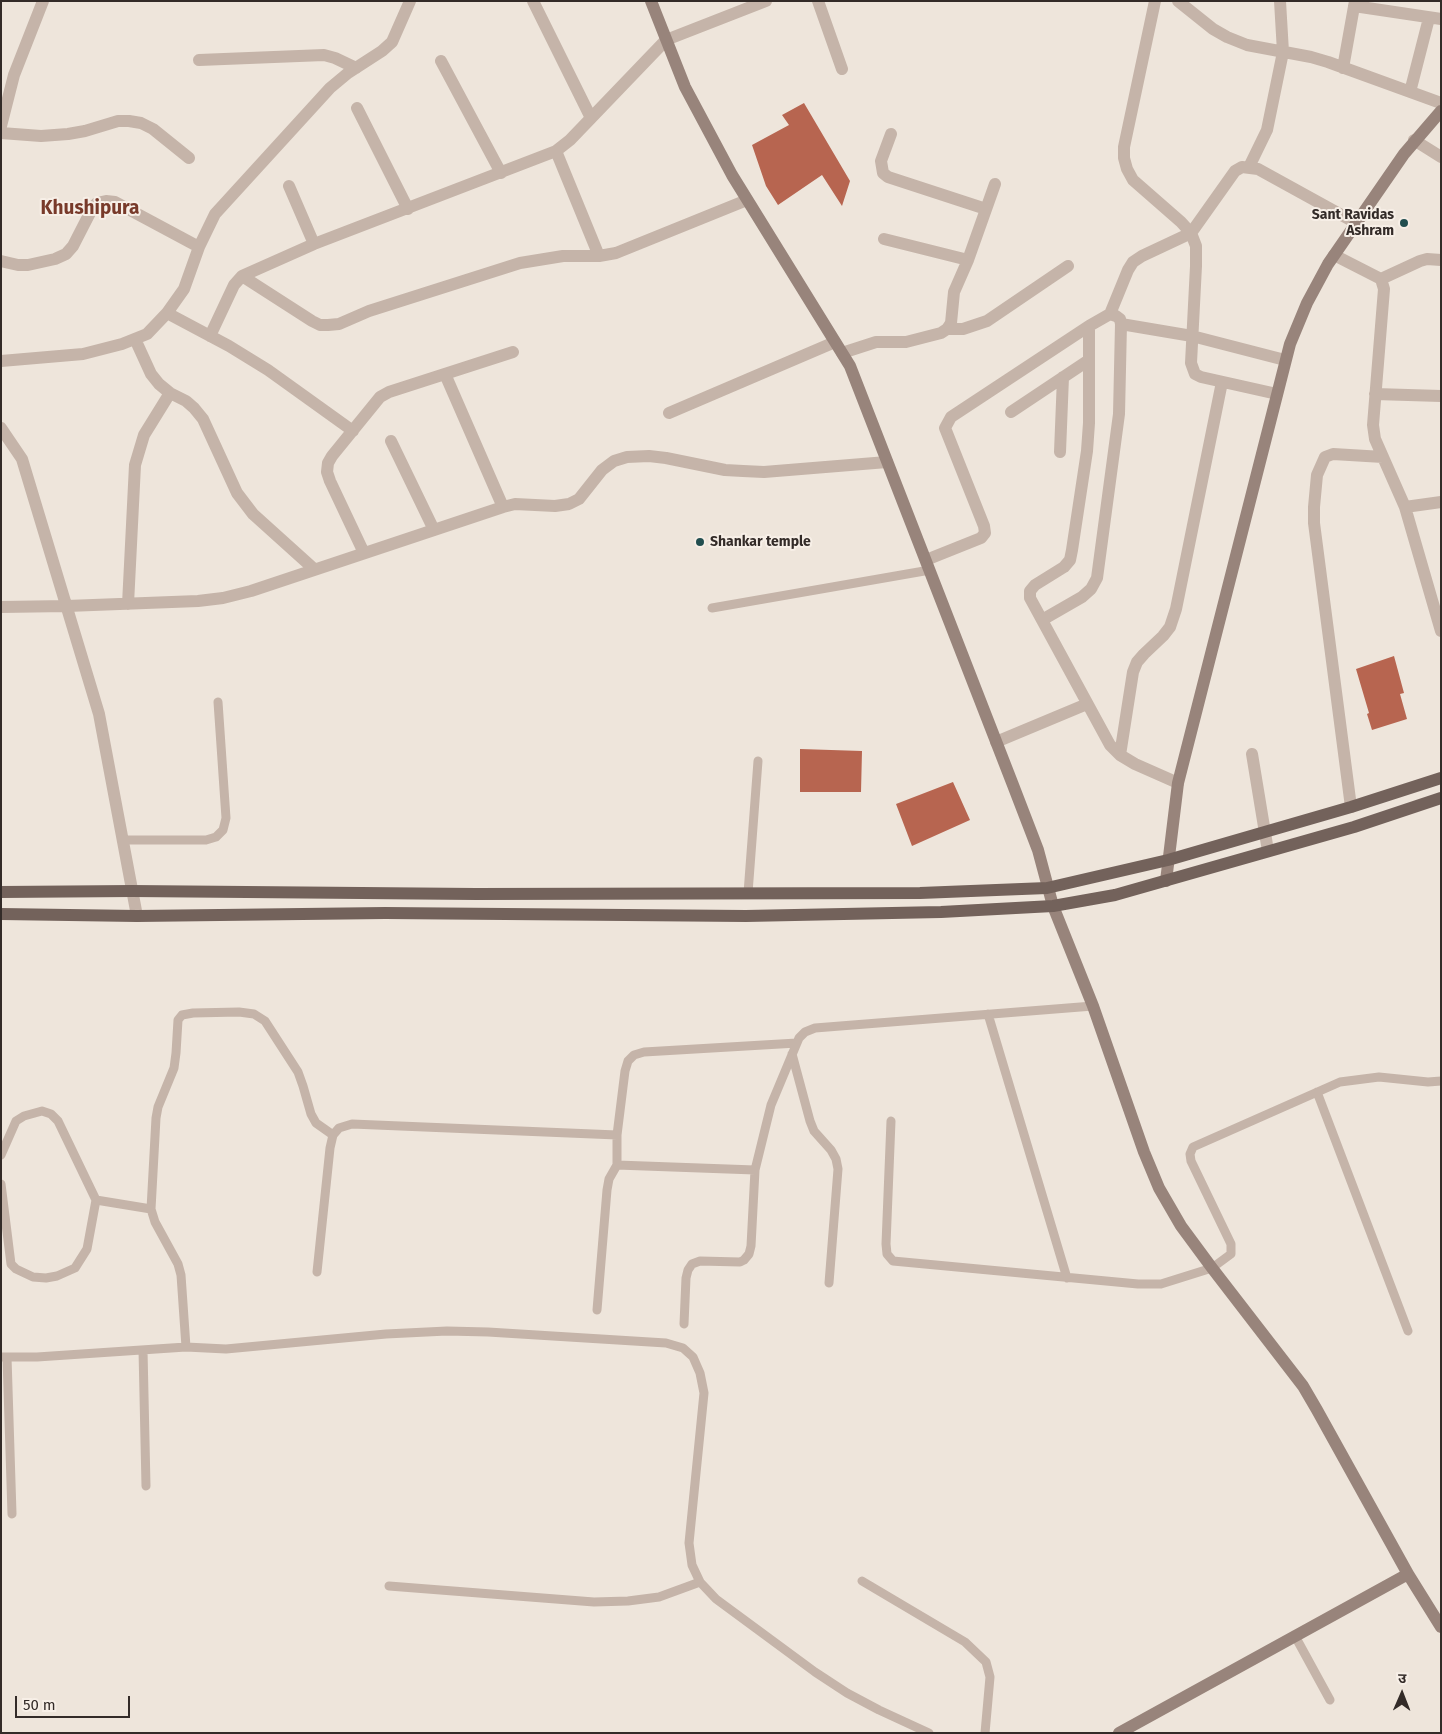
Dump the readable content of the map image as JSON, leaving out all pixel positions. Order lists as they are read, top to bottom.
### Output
{
  "districts": ["Khushipura"],
  "places": ["Sant Ravidas Ashram", "Shankar temple"],
  "scale_bar": "50 m",
  "north": "top"
}
